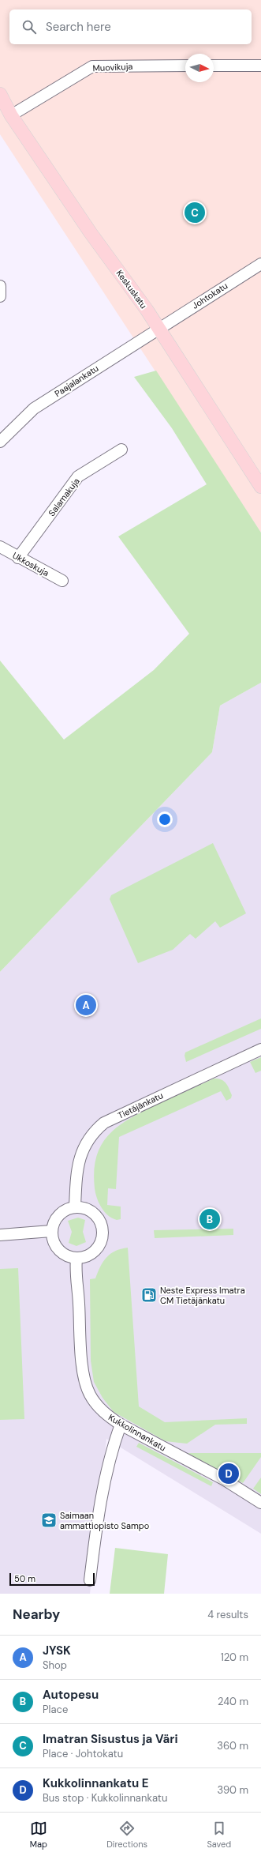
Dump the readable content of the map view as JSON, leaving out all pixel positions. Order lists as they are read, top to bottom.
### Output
{
  "streets": {
    "main road": ["Keskuskatu"],
    "street": [
      "Muovikuja",
      "Johtokatu",
      "Paajalankatu",
      "Salamakuja",
      "Ukkoskuja",
      "Tietäjänkatu",
      "Kukkolinnankatu"
    ]
  },
  "crossings": [
    ["Muovikuja", "Keskuskatu"],
    ["Keskuskatu", "Johtokatu"],
    ["Keskuskatu", "Paajalankatu"],
    ["Johtokatu", "Paajalankatu"],
    ["Salamakuja", "Ukkoskuja"],
    ["Tietäjänkatu", "Kukkolinnankatu"]
  ],
  "places": {
    "fuel station": ["Neste Express Imatra CM Tietäjänkatu"],
    "school or university": ["Saimaan ammattiopisto Sampo"]
  },
  "scale_bar": "50 m",
  "north": "right",
  "page": {
    "search": "Search here",
    "pins": [
      "C",
      "A",
      "B",
      "D"
    ],
    "scale": "50 m",
    "heading": ["Nearby", "4 results"],
    "list": [
      {
        "mark": "A",
        "name": "JYSK",
        "note": "Shop",
        "value": "120 m"
      },
      {
        "mark": "B",
        "name": "Autopesu",
        "note": "Place",
        "value": "240 m"
      },
      {
        "mark": "C",
        "name": "Imatran Sisustus ja Väri",
        "note": "Place · Johtokatu",
        "value": "360 m"
      },
      {
        "mark": "D",
        "name": "Kukkolinnankatu E",
        "note": "Bus stop · Kukkolinnankatu",
        "value": "390 m"
      }
    ],
    "nav": ["Map", "Directions", "Saved"]
  }
}
